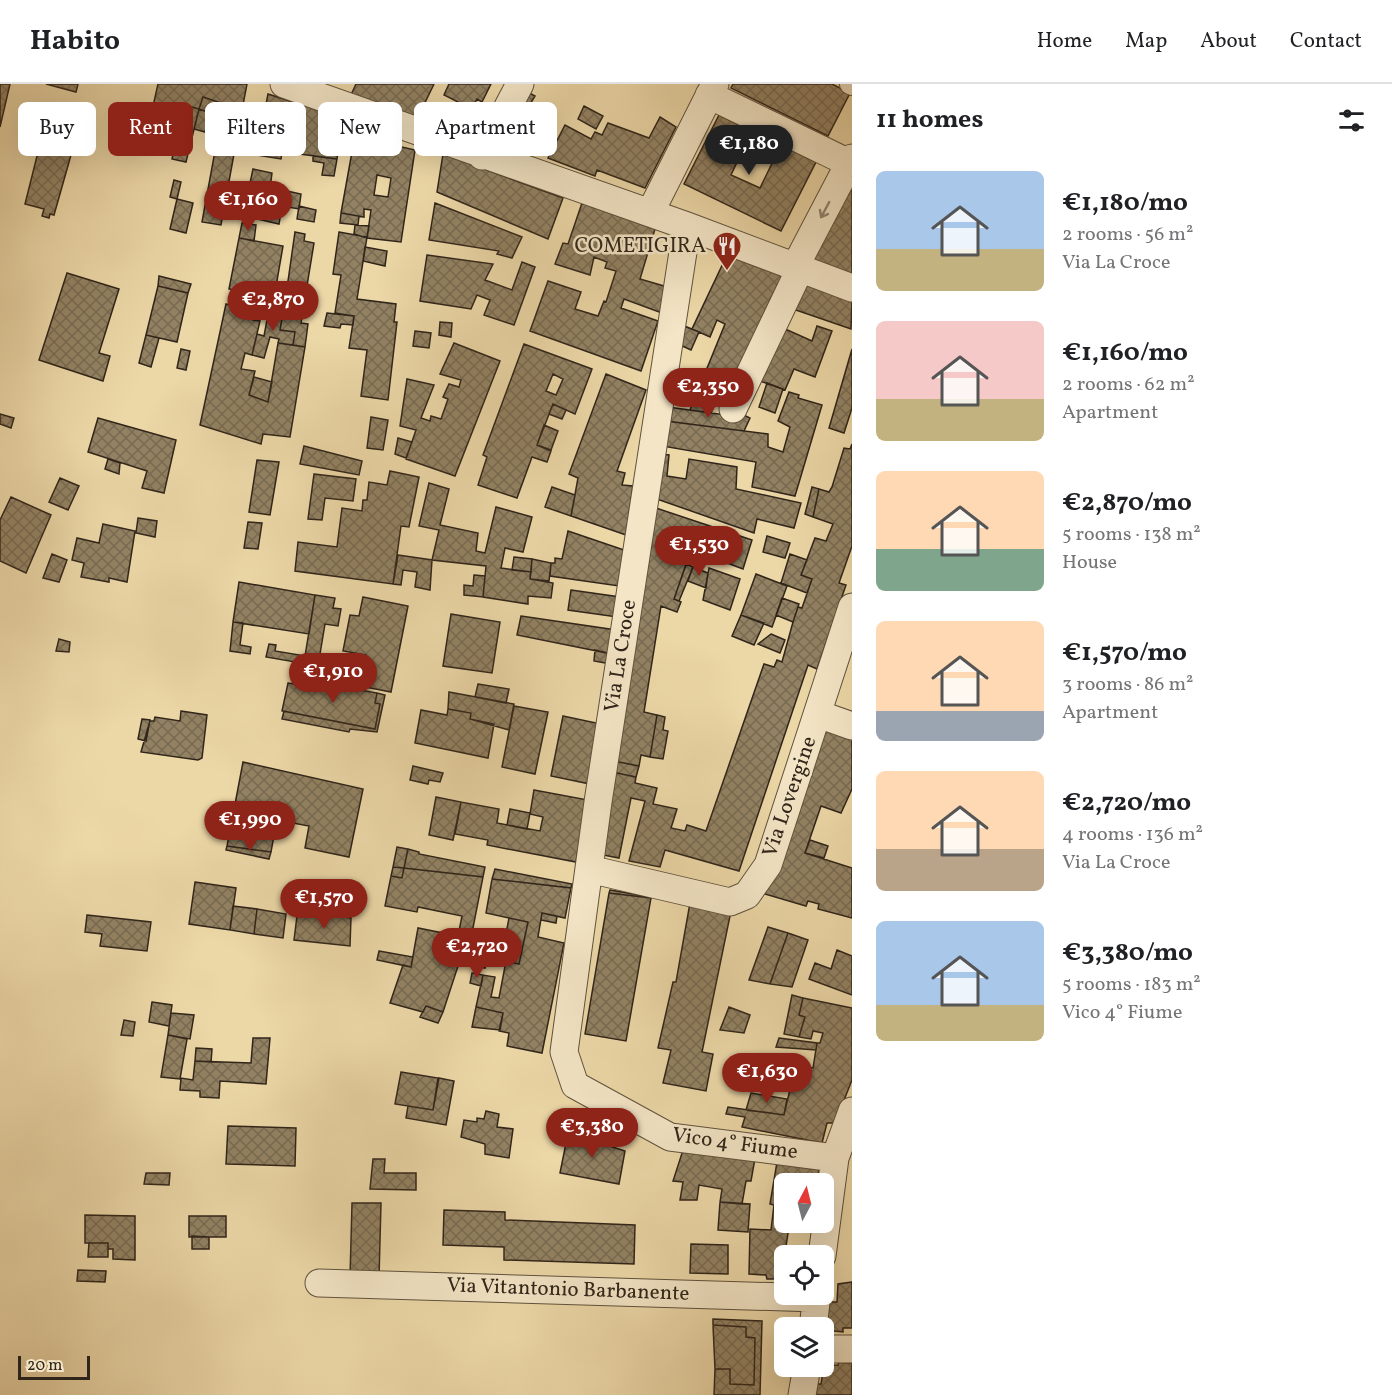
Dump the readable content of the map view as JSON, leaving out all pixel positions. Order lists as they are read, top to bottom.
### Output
{
  "streets": {
    "street": [
      "Via La Croce",
      "Via Lovergine",
      "Vico 4° Fiume",
      "Via Vitantonio Barbanente"
    ]
  },
  "crossings": [
    ["Via La Croce", "Via Lovergine"],
    ["Via La Croce", "Vico 4° Fiume"]
  ],
  "places": {
    "restaurant": ["COMETIGIRA"]
  },
  "scale_bar": "20 m",
  "north": "top",
  "page": {
    "header": "Habito",
    "nav": [
      "Home",
      "Map",
      "About",
      "Contact"
    ],
    "heading": "11 homes",
    "chip": [
      "Buy",
      "Rent",
      "Filters",
      "New",
      "Apartment"
    ],
    "price": [
      "€1,180",
      "€1,160",
      "€2,870",
      "€2,350",
      "€1,530",
      "€1,910",
      "€1,990",
      "€1,570",
      "€2,720",
      "€1,630",
      "€3,380"
    ],
    "list": [
      {
        "name": "€1,180/mo",
        "note": "2 rooms · 56 m² · Via La Croce"
      },
      {
        "name": "€1,160/mo",
        "note": "2 rooms · 62 m² · Apartment"
      },
      {
        "name": "€2,870/mo",
        "note": "5 rooms · 138 m² · House"
      },
      {
        "name": "€1,570/mo",
        "note": "3 rooms · 86 m² · Apartment"
      },
      {
        "name": "€2,720/mo",
        "note": "4 rooms · 136 m² · Via La Croce"
      },
      {
        "name": "€3,380/mo",
        "note": "5 rooms · 183 m² · Vico 4° Fiume"
      }
    ],
    "scale": "20 m"
  }
}
